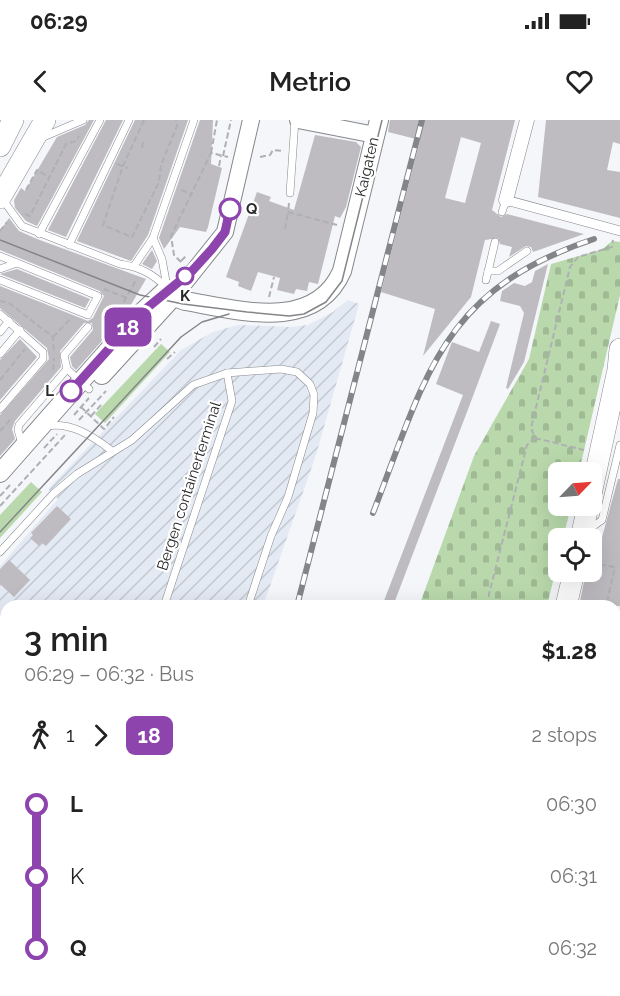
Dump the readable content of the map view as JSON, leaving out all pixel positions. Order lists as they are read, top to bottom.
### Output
{
  "streets": {
    "main road": ["Kaigaten"],
    "lane": ["Bergen containerterminal"]
  },
  "places": ["Q", "K", "L"],
  "lines": ["bus line 18"],
  "north": "top right",
  "page": {
    "status": "06:29",
    "header": "Metrio",
    "on_map": "18",
    "heading": ["3 min", "06:29 – 06:32 · Bus", "$1.28"],
    "legs": ["1", "18", "2 stops"],
    "list": [
      {
        "name": "L",
        "value": "06:30"
      },
      {
        "name": "K",
        "value": "06:31"
      },
      {
        "name": "Q",
        "value": "06:32"
      }
    ]
  }
}
